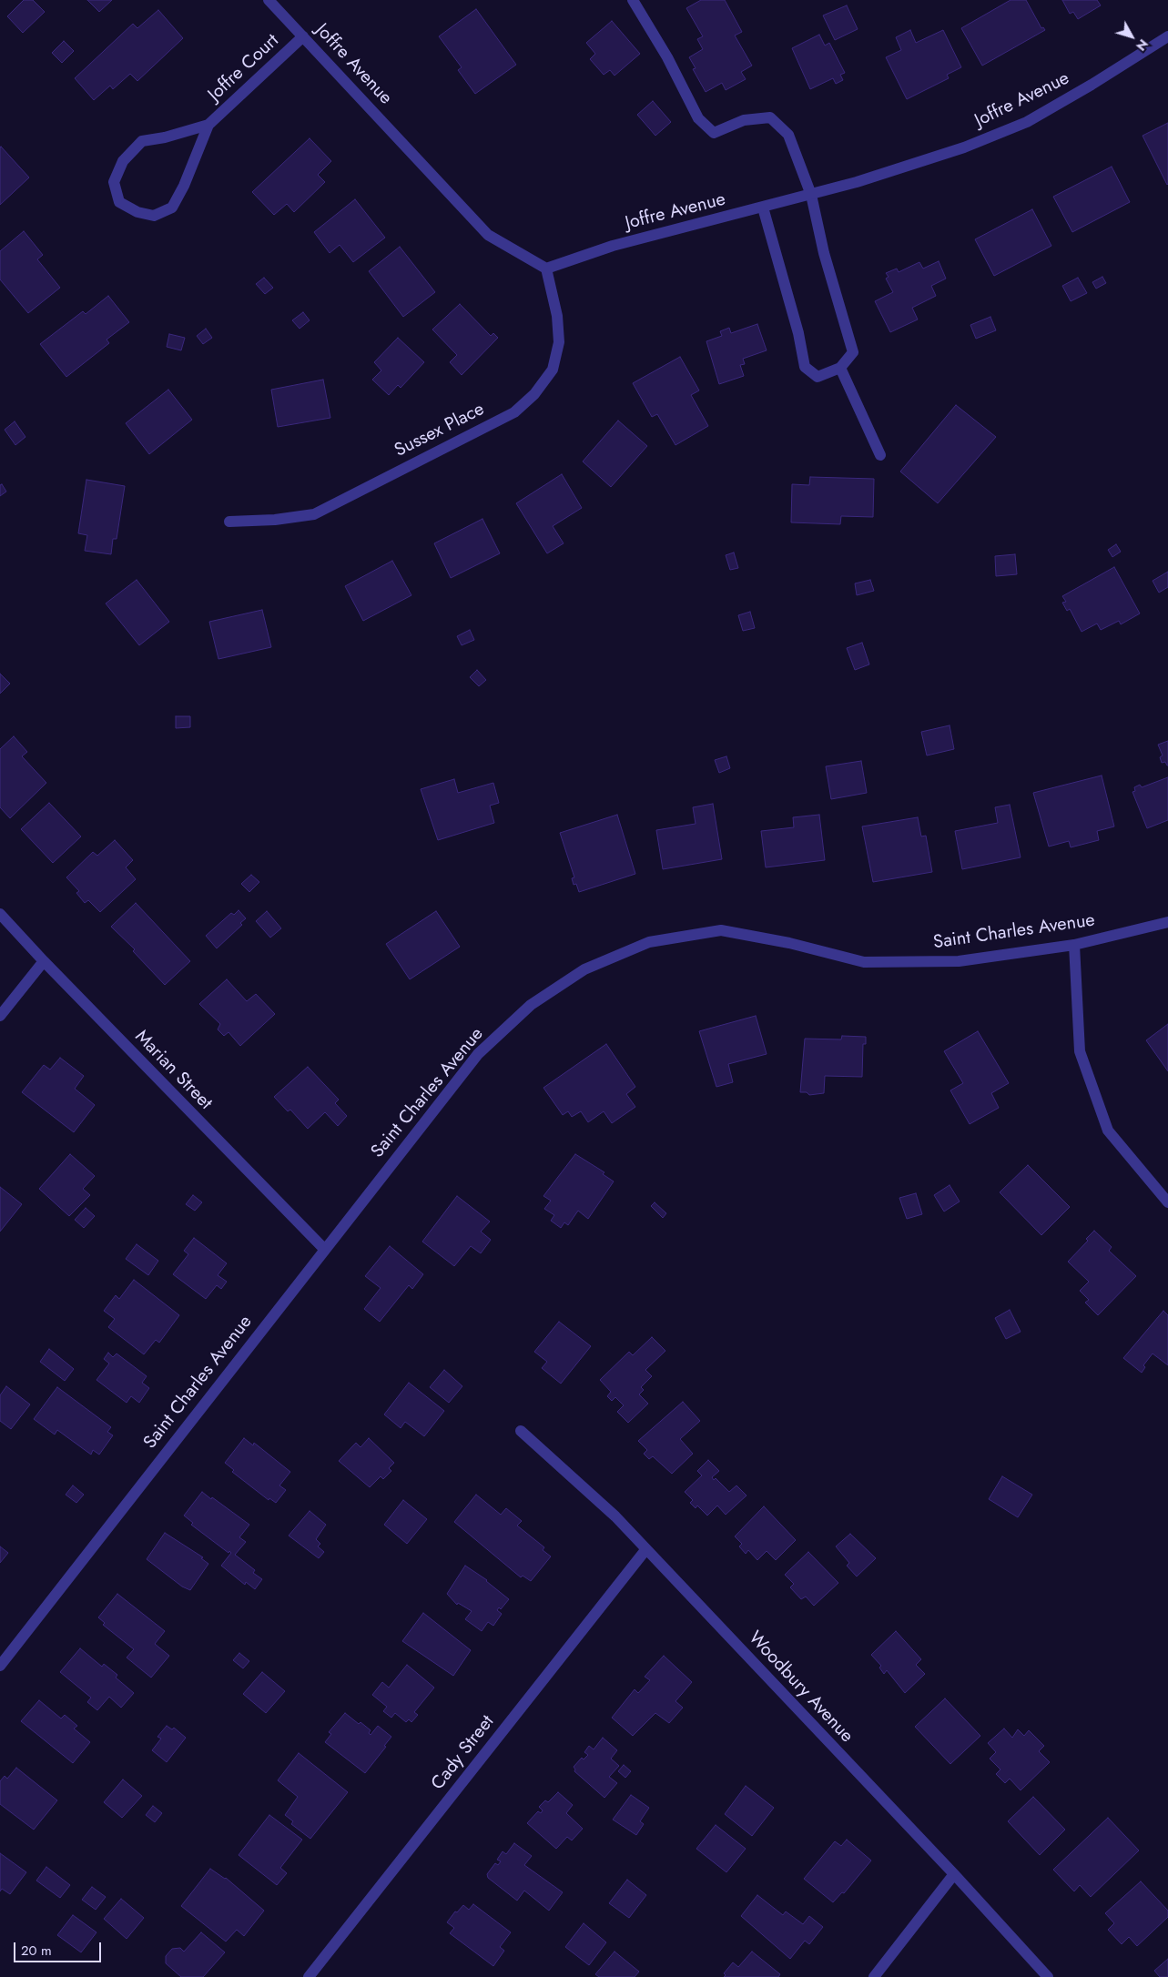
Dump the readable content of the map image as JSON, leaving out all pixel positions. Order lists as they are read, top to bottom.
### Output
{
  "streets": {
    "street": [
      "Joffre Avenue",
      "Joffre Court",
      "Sussex Place",
      "Saint Charles Avenue",
      "Marian Street",
      "Woodbury Avenue",
      "Cady Street"
    ]
  },
  "crossings": [
    ["Joffre Avenue", "Joffre Court"],
    ["Joffre Avenue", "Sussex Place"],
    ["Saint Charles Avenue", "Marian Street"],
    ["Woodbury Avenue", "Cady Street"]
  ],
  "scale_bar": "20 m",
  "north": "bottom right"
}
